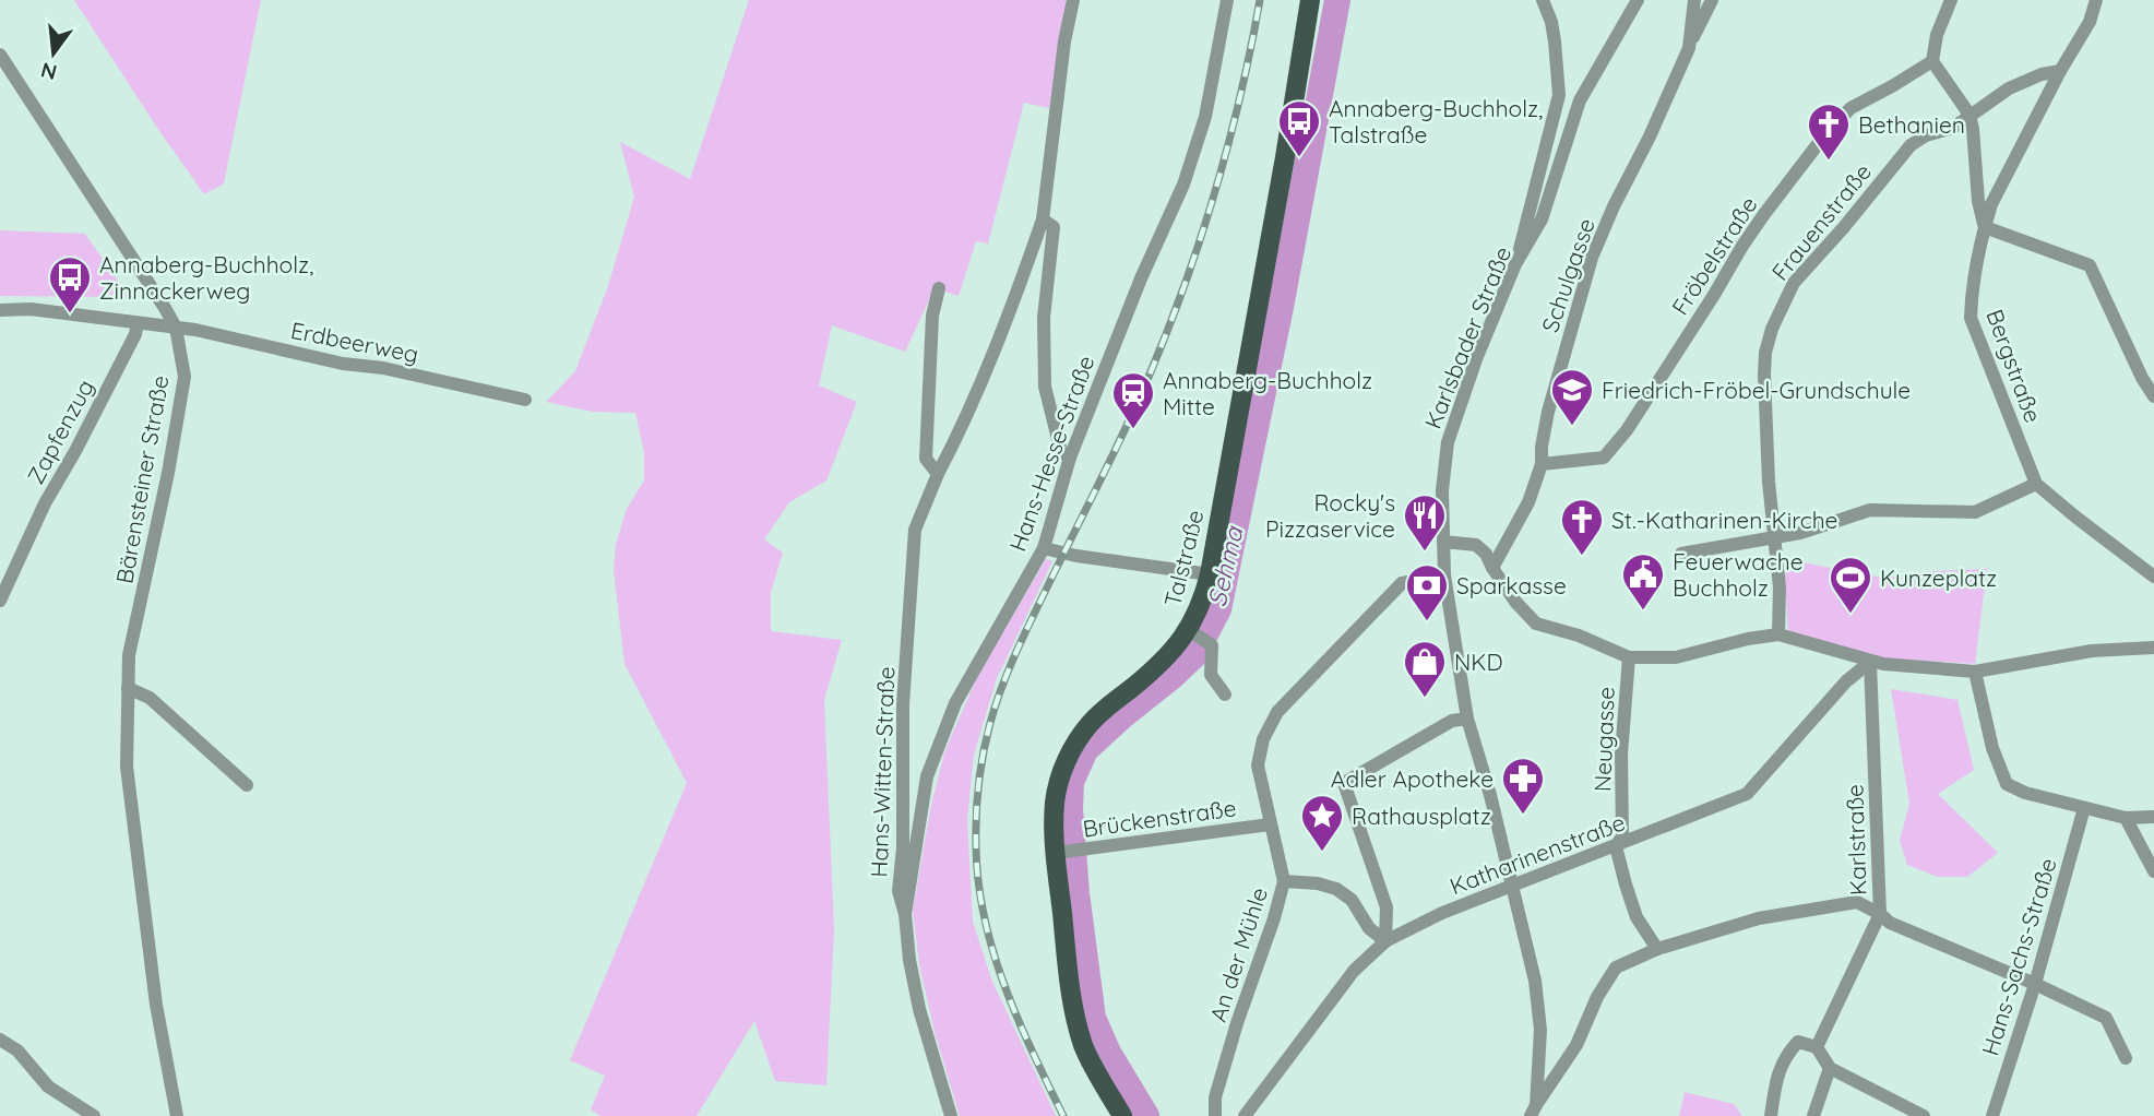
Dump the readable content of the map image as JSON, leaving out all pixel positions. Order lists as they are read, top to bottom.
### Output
{
  "streets": {
    "main road": ["Talstraße"],
    "street": [
      "Frauenstraße",
      "Fröbelstraße",
      "Schulgasse",
      "Karlsbader Straße",
      "Erdbeerweg",
      "Bergstraße",
      "Zapfenzug",
      "Hans-Hesse-Straße",
      "Bärensteiner Straße",
      "Neugasse",
      "Hans-Witten-Straße",
      "Brückenstraße",
      "Karlstraße",
      "Katharinenstraße",
      "An der Mühle",
      "Hans-Sachs-Straße"
    ]
  },
  "crossings": [
    ["Frauenstraße", "Bergstraße"],
    ["Fröbelstraße", "Schulgasse"],
    ["Karlsbader Straße", "Katharinenstraße"],
    ["Karlsbader Straße", "An der Mühle"],
    ["Erdbeerweg", "Zapfenzug"],
    ["Erdbeerweg", "Bärensteiner Straße"],
    ["Hans-Hesse-Straße", "Hans-Witten-Straße"],
    ["Talstraße", "Brückenstraße"],
    ["Neugasse", "Katharinenstraße"],
    ["Brückenstraße", "An der Mühle"],
    ["Karlstraße", "Katharinenstraße"]
  ],
  "water": ["Sehma"],
  "places": {
    "bus stop": ["Annaberg-Buchholz, Talstraße", "Annaberg-Buchholz, Zinnackerweg"],
    "church": ["Bethanien", "St.-Katharinen-Kirche"],
    "school or university": ["Friedrich-Fröbel-Grundschule"],
    "station": ["Annaberg-Buchholz Mitte"],
    "restaurant": ["Rocky's Pizzaservice"],
    "public building": ["Feuerwache Buchholz"],
    "sports": ["Kunzeplatz"],
    "bank": ["Sparkasse"],
    "shop": ["NKD"],
    "pharmacy": ["Adler Apotheke"],
    "place": ["Rathausplatz"]
  },
  "north": "bottom"
}
